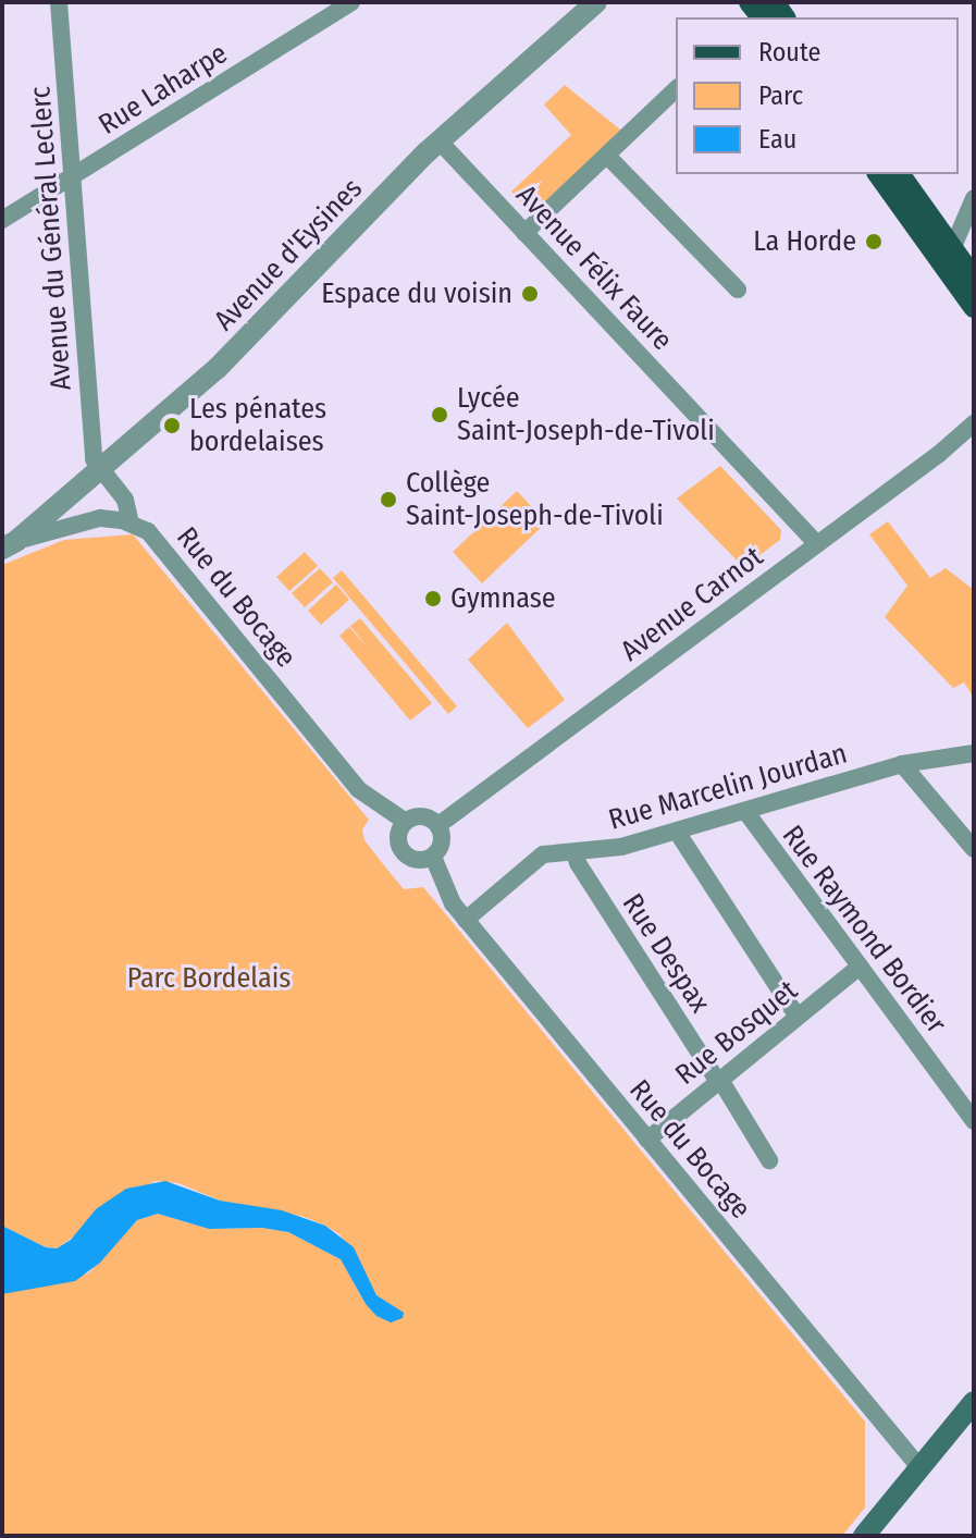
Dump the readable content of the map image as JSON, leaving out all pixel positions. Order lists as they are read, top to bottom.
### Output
{
  "streets": {
    "street": [
      "Rue Laharpe",
      "Avenue du Général Leclerc",
      "Avenue d'Eysines",
      "Avenue Félix Faure",
      "Rue du Bocage",
      "Avenue Carnot",
      "Rue Marcelin Jourdan",
      "Rue Raymond Bordier",
      "Rue Despax",
      "Rue Bosquet"
    ]
  },
  "crossings": [
    ["Rue Laharpe", "Avenue du Général Leclerc"],
    ["Avenue du Général Leclerc", "Avenue d'Eysines"],
    ["Avenue du Général Leclerc", "Rue du Bocage"],
    ["Avenue d'Eysines", "Avenue Félix Faure"],
    ["Avenue d'Eysines", "Rue du Bocage"],
    ["Avenue Félix Faure", "Avenue Carnot"],
    ["Rue du Bocage", "Avenue Carnot"],
    ["Rue du Bocage", "Rue Marcelin Jourdan"],
    ["Rue du Bocage", "Rue Bosquet"],
    ["Rue Marcelin Jourdan", "Rue Raymond Bordier"],
    ["Rue Marcelin Jourdan", "Rue Despax"],
    ["Rue Raymond Bordier", "Rue Bosquet"],
    ["Rue Despax", "Rue Bosquet"]
  ],
  "parks": ["Parc Bordelais"],
  "places": [
    "La Horde",
    "Espace du voisin",
    "Lycée Saint-Joseph-de-Tivoli",
    "Les pénates bordelaises",
    "Collège Saint-Joseph-de-Tivoli",
    "Gymnase"
  ],
  "legend": ["Route", "Parc", "Eau"]
}
